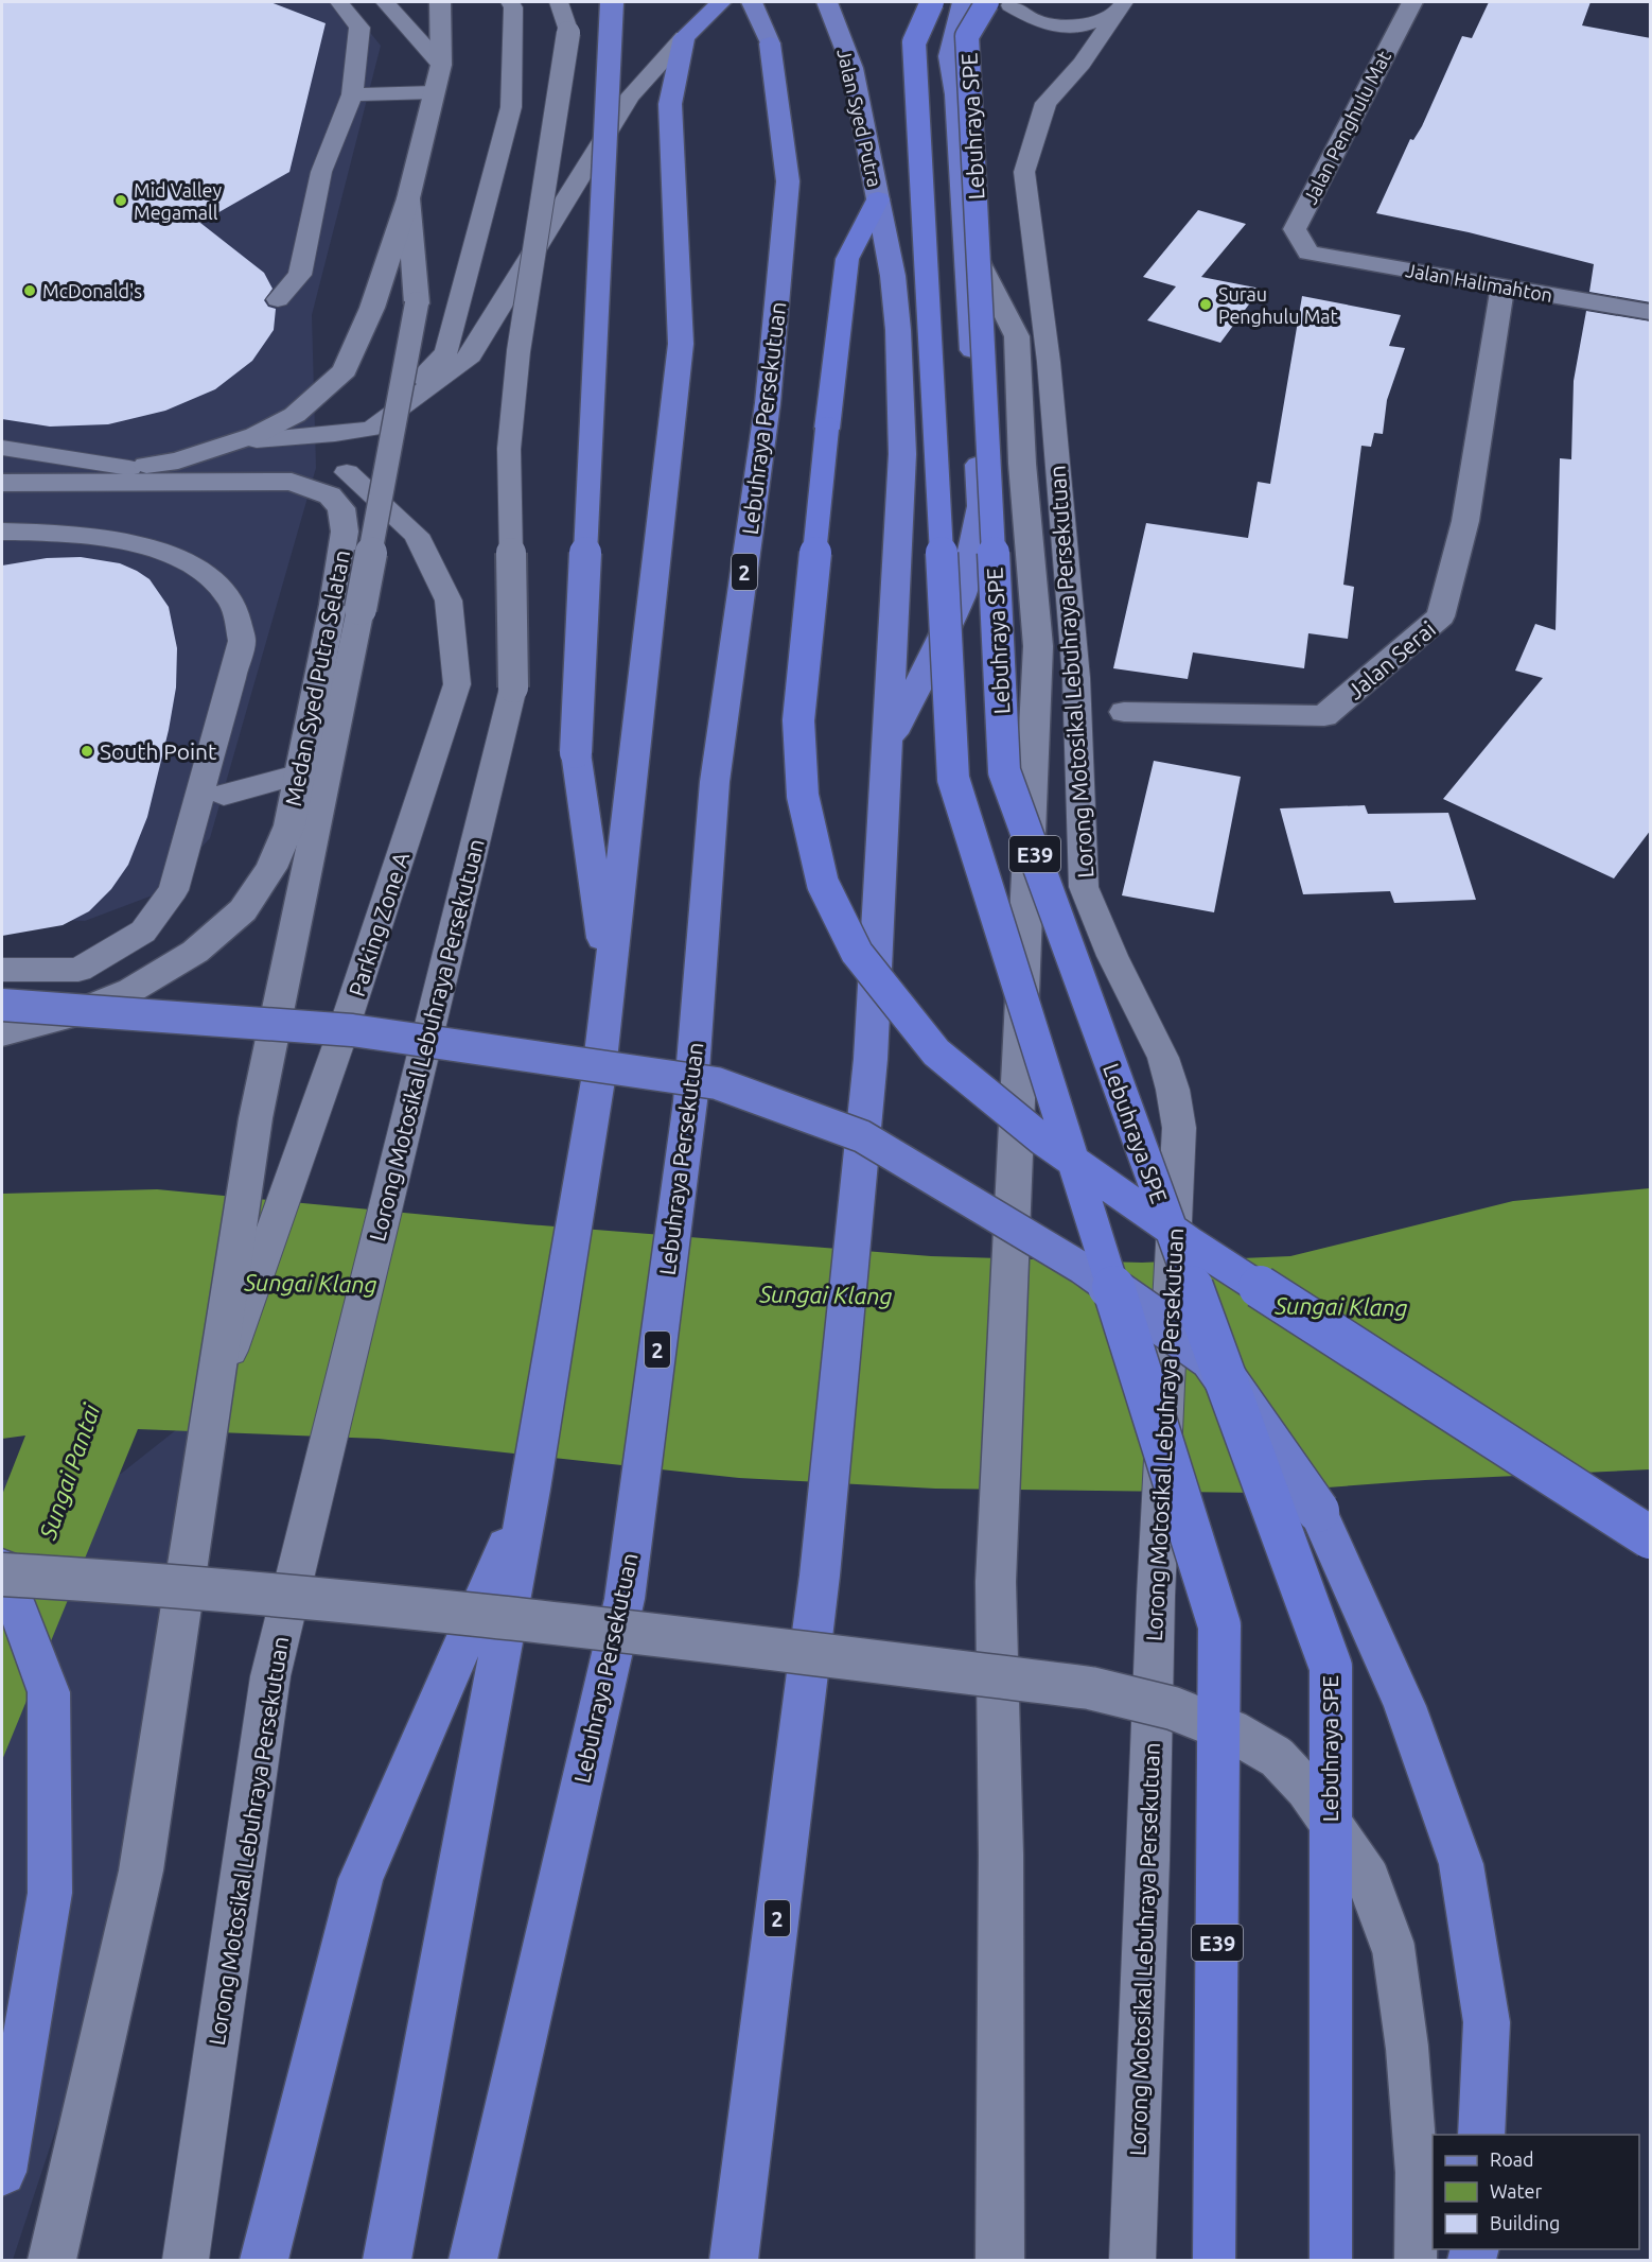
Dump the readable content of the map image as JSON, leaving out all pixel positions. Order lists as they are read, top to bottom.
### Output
{
  "streets": {
    "highway": [
      "Lebuhraya SPE",
      "Lebuhraya Persekutuan",
      "2",
      "E39"
    ],
    "main road": ["Jalan Syed Putra"],
    "street": [
      "Jalan Penghulu Mat",
      "Jalan Halimahton",
      "Jalan Serai",
      "Medan Syed Putra Selatan"
    ],
    "lane": ["Lorong Motosikal Lebuhraya Persekutuan", "Parking Zone A"]
  },
  "crossings": [
    ["Jalan Syed Putra", "2"],
    ["Lebuhraya SPE", "Lorong Motosikal Lebuhraya Persekutuan"],
    ["Jalan Penghulu Mat", "Jalan Halimahton"],
    ["Jalan Halimahton", "Jalan Serai"],
    ["Lebuhraya Persekutuan", "2"]
  ],
  "water": ["Sungai Klang", "Sungai Pantai"],
  "places": [
    "Mid Valley Megamall",
    "McDonald's",
    "Surau Penghulu Mat",
    "South Point"
  ],
  "legend": ["Road", "Water", "Building"]
}
